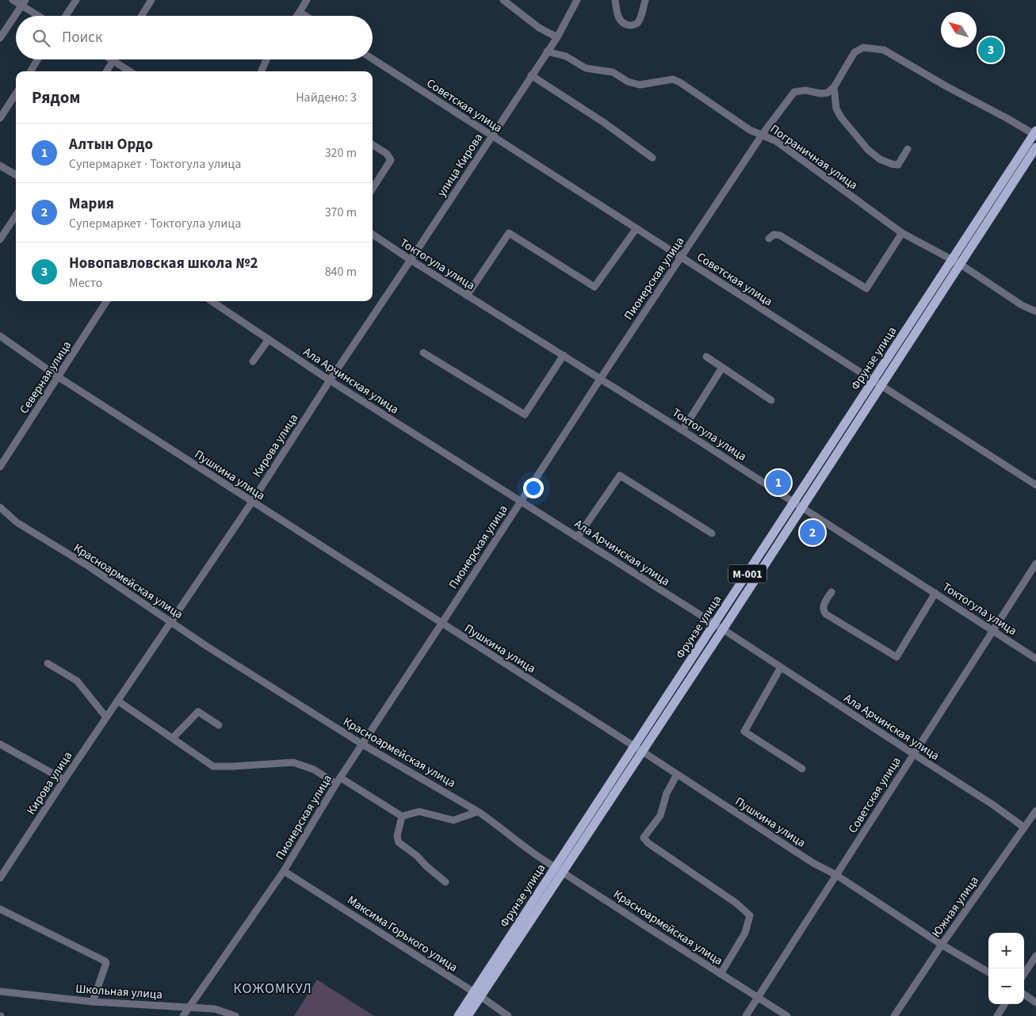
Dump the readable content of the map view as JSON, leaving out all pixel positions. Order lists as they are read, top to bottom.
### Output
{
  "streets": {
    "main road": ["Фрунзе улица", "M-001"],
    "street": [
      "Советская улица",
      "Пограничная улица",
      "улица Кирова",
      "Токтогула улица",
      "Пионерская улица",
      "Северная улица",
      "Ала Арчинская улица",
      "Кирова улица",
      "Пушкина улица",
      "Красноармейская улица",
      "Южная улица",
      "Максима Горького улица",
      "Школьная улица"
    ]
  },
  "crossings": [
    ["Советская улица", "улица Кирова"],
    ["Советская улица", "Токтогула улица"],
    ["Советская улица", "Пионерская улица"],
    ["Советская улица", "Фрунзе улица"],
    ["Советская улица", "Ала Арчинская улица"],
    ["Советская улица", "Пушкина улица"],
    ["Советская улица", "Красноармейская улица"],
    ["Пограничная улица", "улица Кирова"],
    ["Пограничная улица", "Пионерская улица"],
    ["Пограничная улица", "Фрунзе улица"],
    ["улица Кирова", "Токтогула улица"],
    ["улица Кирова", "Кирова улица"],
    ["Токтогула улица", "Пионерская улица"],
    ["Токтогула улица", "Фрунзе улица"],
    ["Токтогула улица", "Кирова улица"],
    ["Пионерская улица", "Ала Арчинская улица"],
    ["Пионерская улица", "Пушкина улица"],
    ["Пионерская улица", "Красноармейская улица"],
    ["Пионерская улица", "Максима Горького улица"],
    ["Пионерская улица", "Школьная улица"],
    ["Фрунзе улица", "Ала Арчинская улица"],
    ["Фрунзе улица", "Пушкина улица"],
    ["Фрунзе улица", "Красноармейская улица"],
    ["Фрунзе улица", "Максима Горького улица"],
    ["Северная улица", "Пушкина улица"],
    ["Ала Арчинская улица", "Кирова улица"],
    ["Ала Арчинская улица", "Южная улица"],
    ["Кирова улица", "Пушкина улица"],
    ["Кирова улица", "Красноармейская улица"],
    ["Пушкина улица", "Южная улица"]
  ],
  "districts": ["КОЖОМКУЛ"],
  "north": "top left",
  "page": {
    "search": "Поиск",
    "pins": ["3", "1", "2"],
    "heading": ["Рядом", "Найдено: 3"],
    "list": [
      {
        "mark": "1",
        "name": "Алтын Ордо",
        "note": "Супермаркет · Токтогула улица",
        "value": "320 m"
      },
      {
        "mark": "2",
        "name": "Мария",
        "note": "Супермаркет · Токтогула улица",
        "value": "370 m"
      },
      {
        "mark": "3",
        "name": "Новопавловская школа №2",
        "note": "Место",
        "value": "840 m"
      }
    ],
    "map_buttons": ["+", "−"]
  }
}
